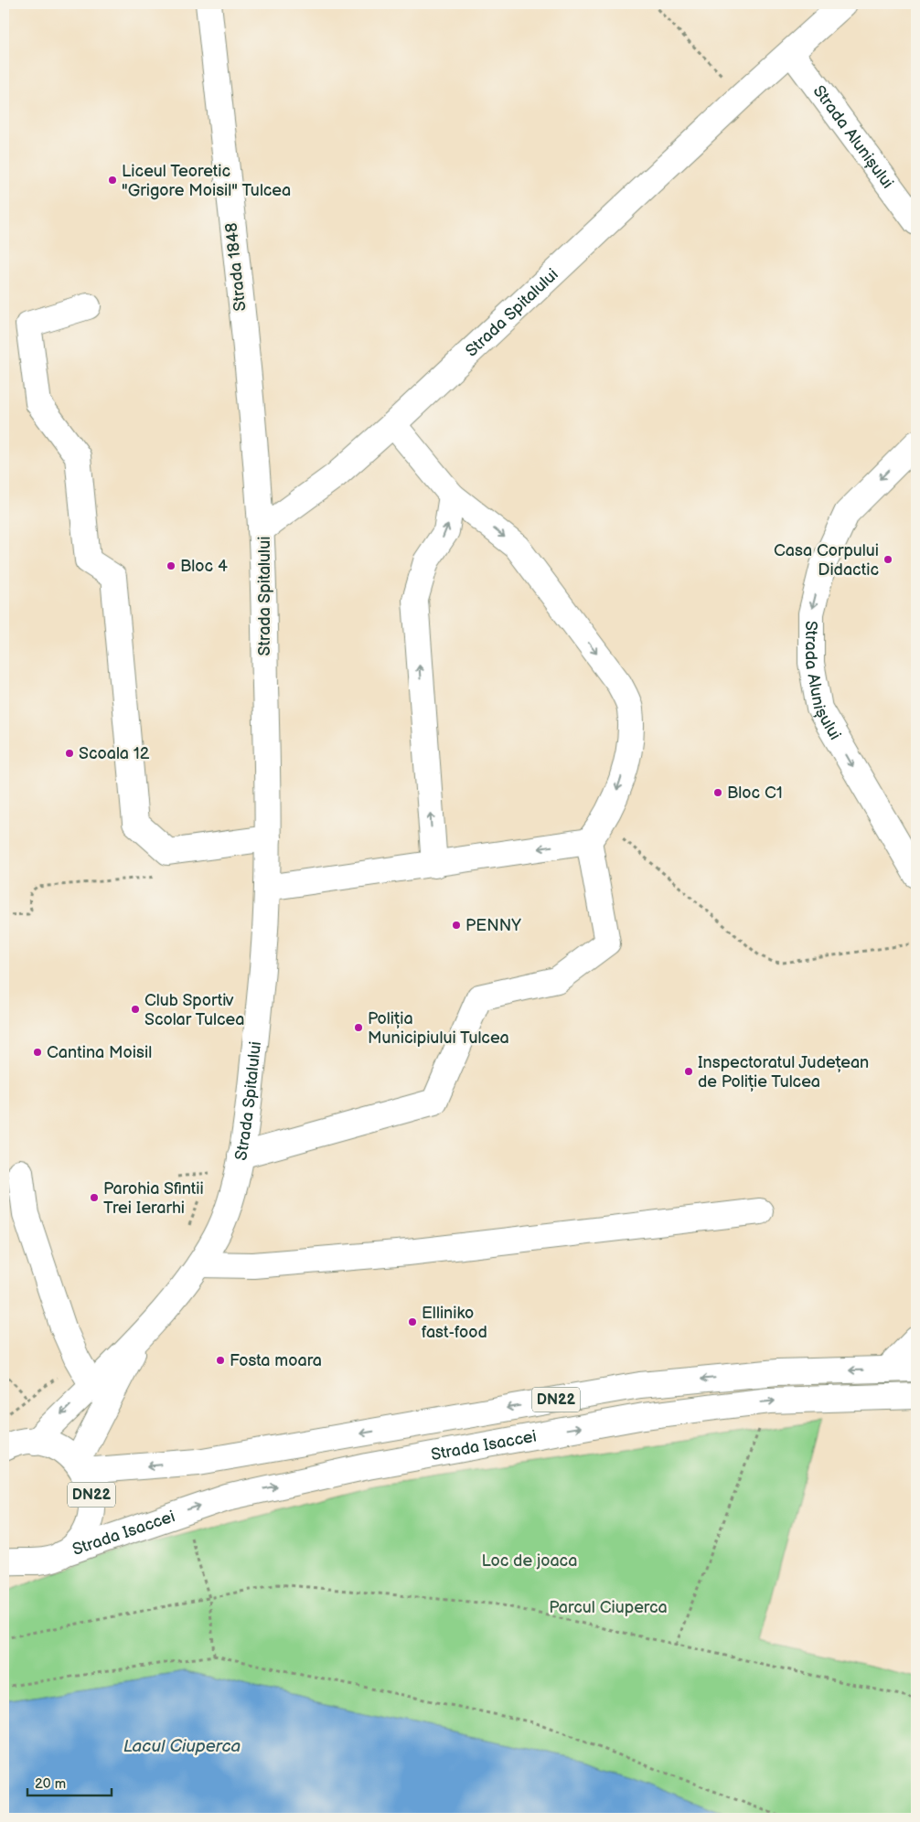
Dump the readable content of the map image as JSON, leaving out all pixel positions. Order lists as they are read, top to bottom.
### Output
{
  "streets": {
    "main road": [
      "Strada Alunișului",
      "Strada 1848",
      "Strada Spitalului",
      "DN22",
      "Strada Isaccei"
    ]
  },
  "crossings": [
    ["Strada Alunișului", "Strada Spitalului"],
    ["Strada 1848", "Strada Spitalului"],
    ["Strada Spitalului", "DN22"],
    ["Strada Spitalului", "Strada Isaccei"],
    ["DN22", "Strada Isaccei"]
  ],
  "one_way": ["Strada Alunișului"],
  "water": ["Lacul Ciuperca"],
  "parks": ["Loc de joaca", "Parcul Ciuperca"],
  "places": [
    "Liceul Teoretic \"Grigore Moisil\" Tulcea",
    "Casa Corpului Didactic",
    "Bloc 4",
    "Scoala 12",
    "Bloc C1",
    "PENNY",
    "Club Sportiv Scolar Tulcea",
    "Poliția Municipiului Tulcea",
    "Cantina Moisil",
    "Inspectoratul Județean de Poliție Tulcea",
    "Parohia Sfintii Trei Ierarhi",
    "Elliniko fast-food",
    "Fosta moara"
  ],
  "scale_bar": "20 m"
}
